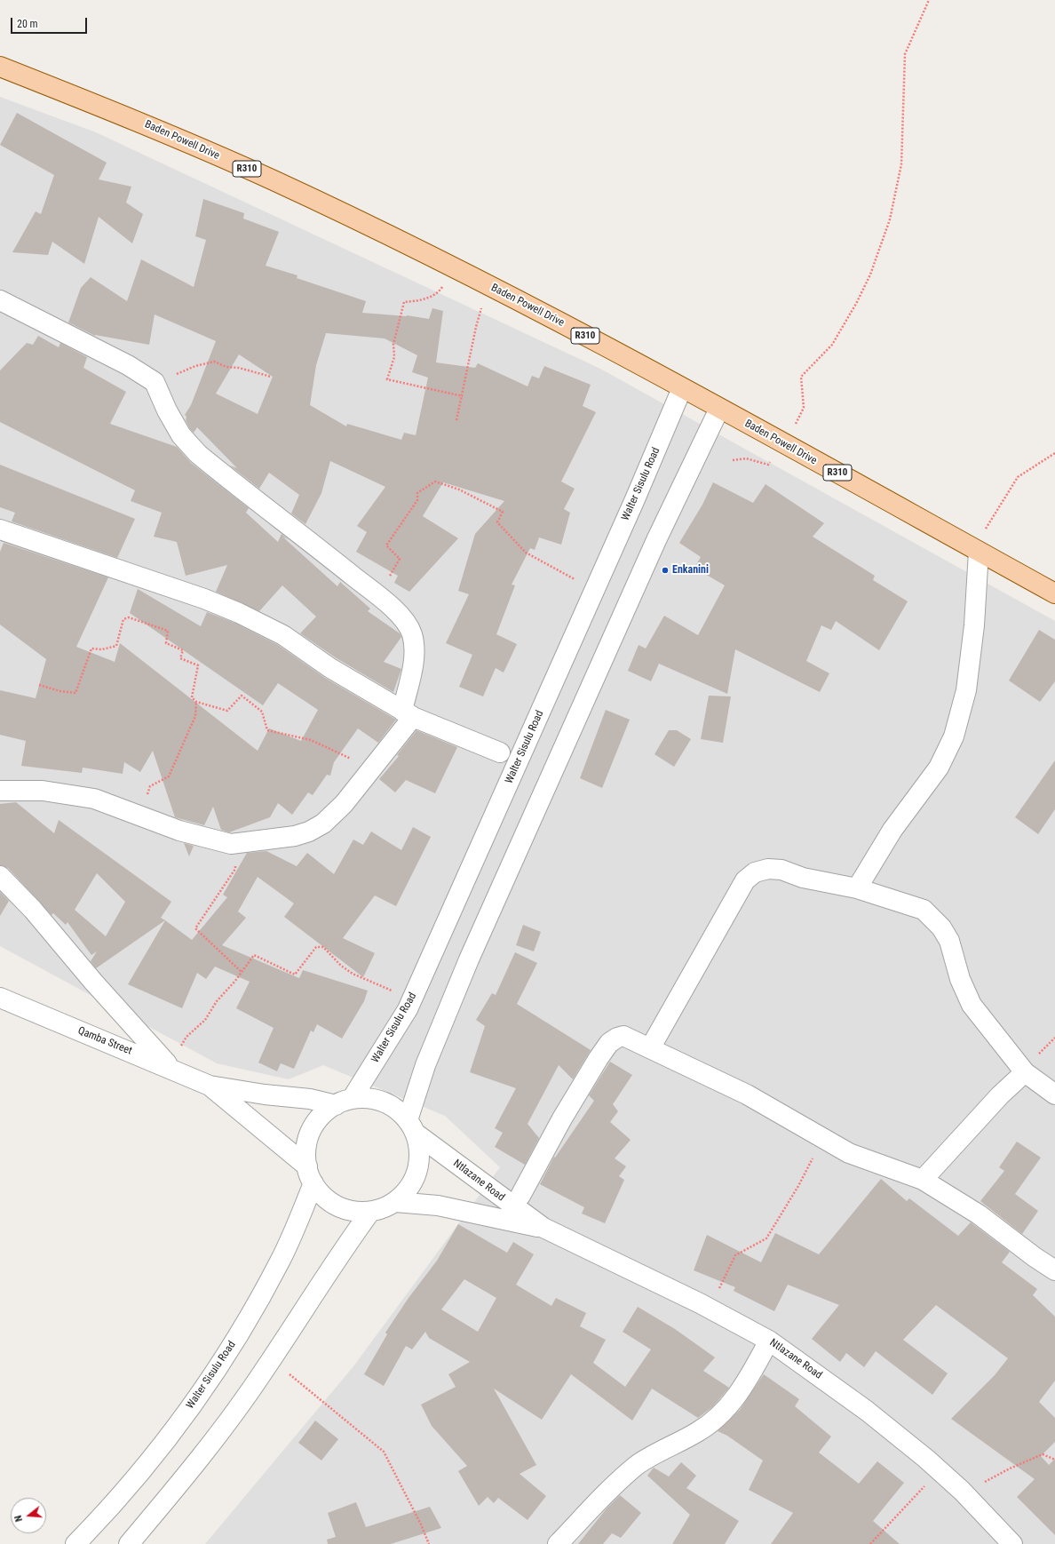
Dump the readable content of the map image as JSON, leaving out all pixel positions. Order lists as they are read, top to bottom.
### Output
{
  "streets": {
    "main road": ["Baden Powell Drive", "R310"],
    "street": ["Walter Sisulu Road", "Qamba Street", "Ntlazane Road"]
  },
  "crossings": [
    ["Baden Powell Drive", "Walter Sisulu Road"],
    ["Walter Sisulu Road", "Qamba Street"],
    ["Walter Sisulu Road", "Ntlazane Road"],
    ["Qamba Street", "Ntlazane Road"]
  ],
  "places": ["Enkanini"],
  "scale_bar": "20 m",
  "north": "left"
}
